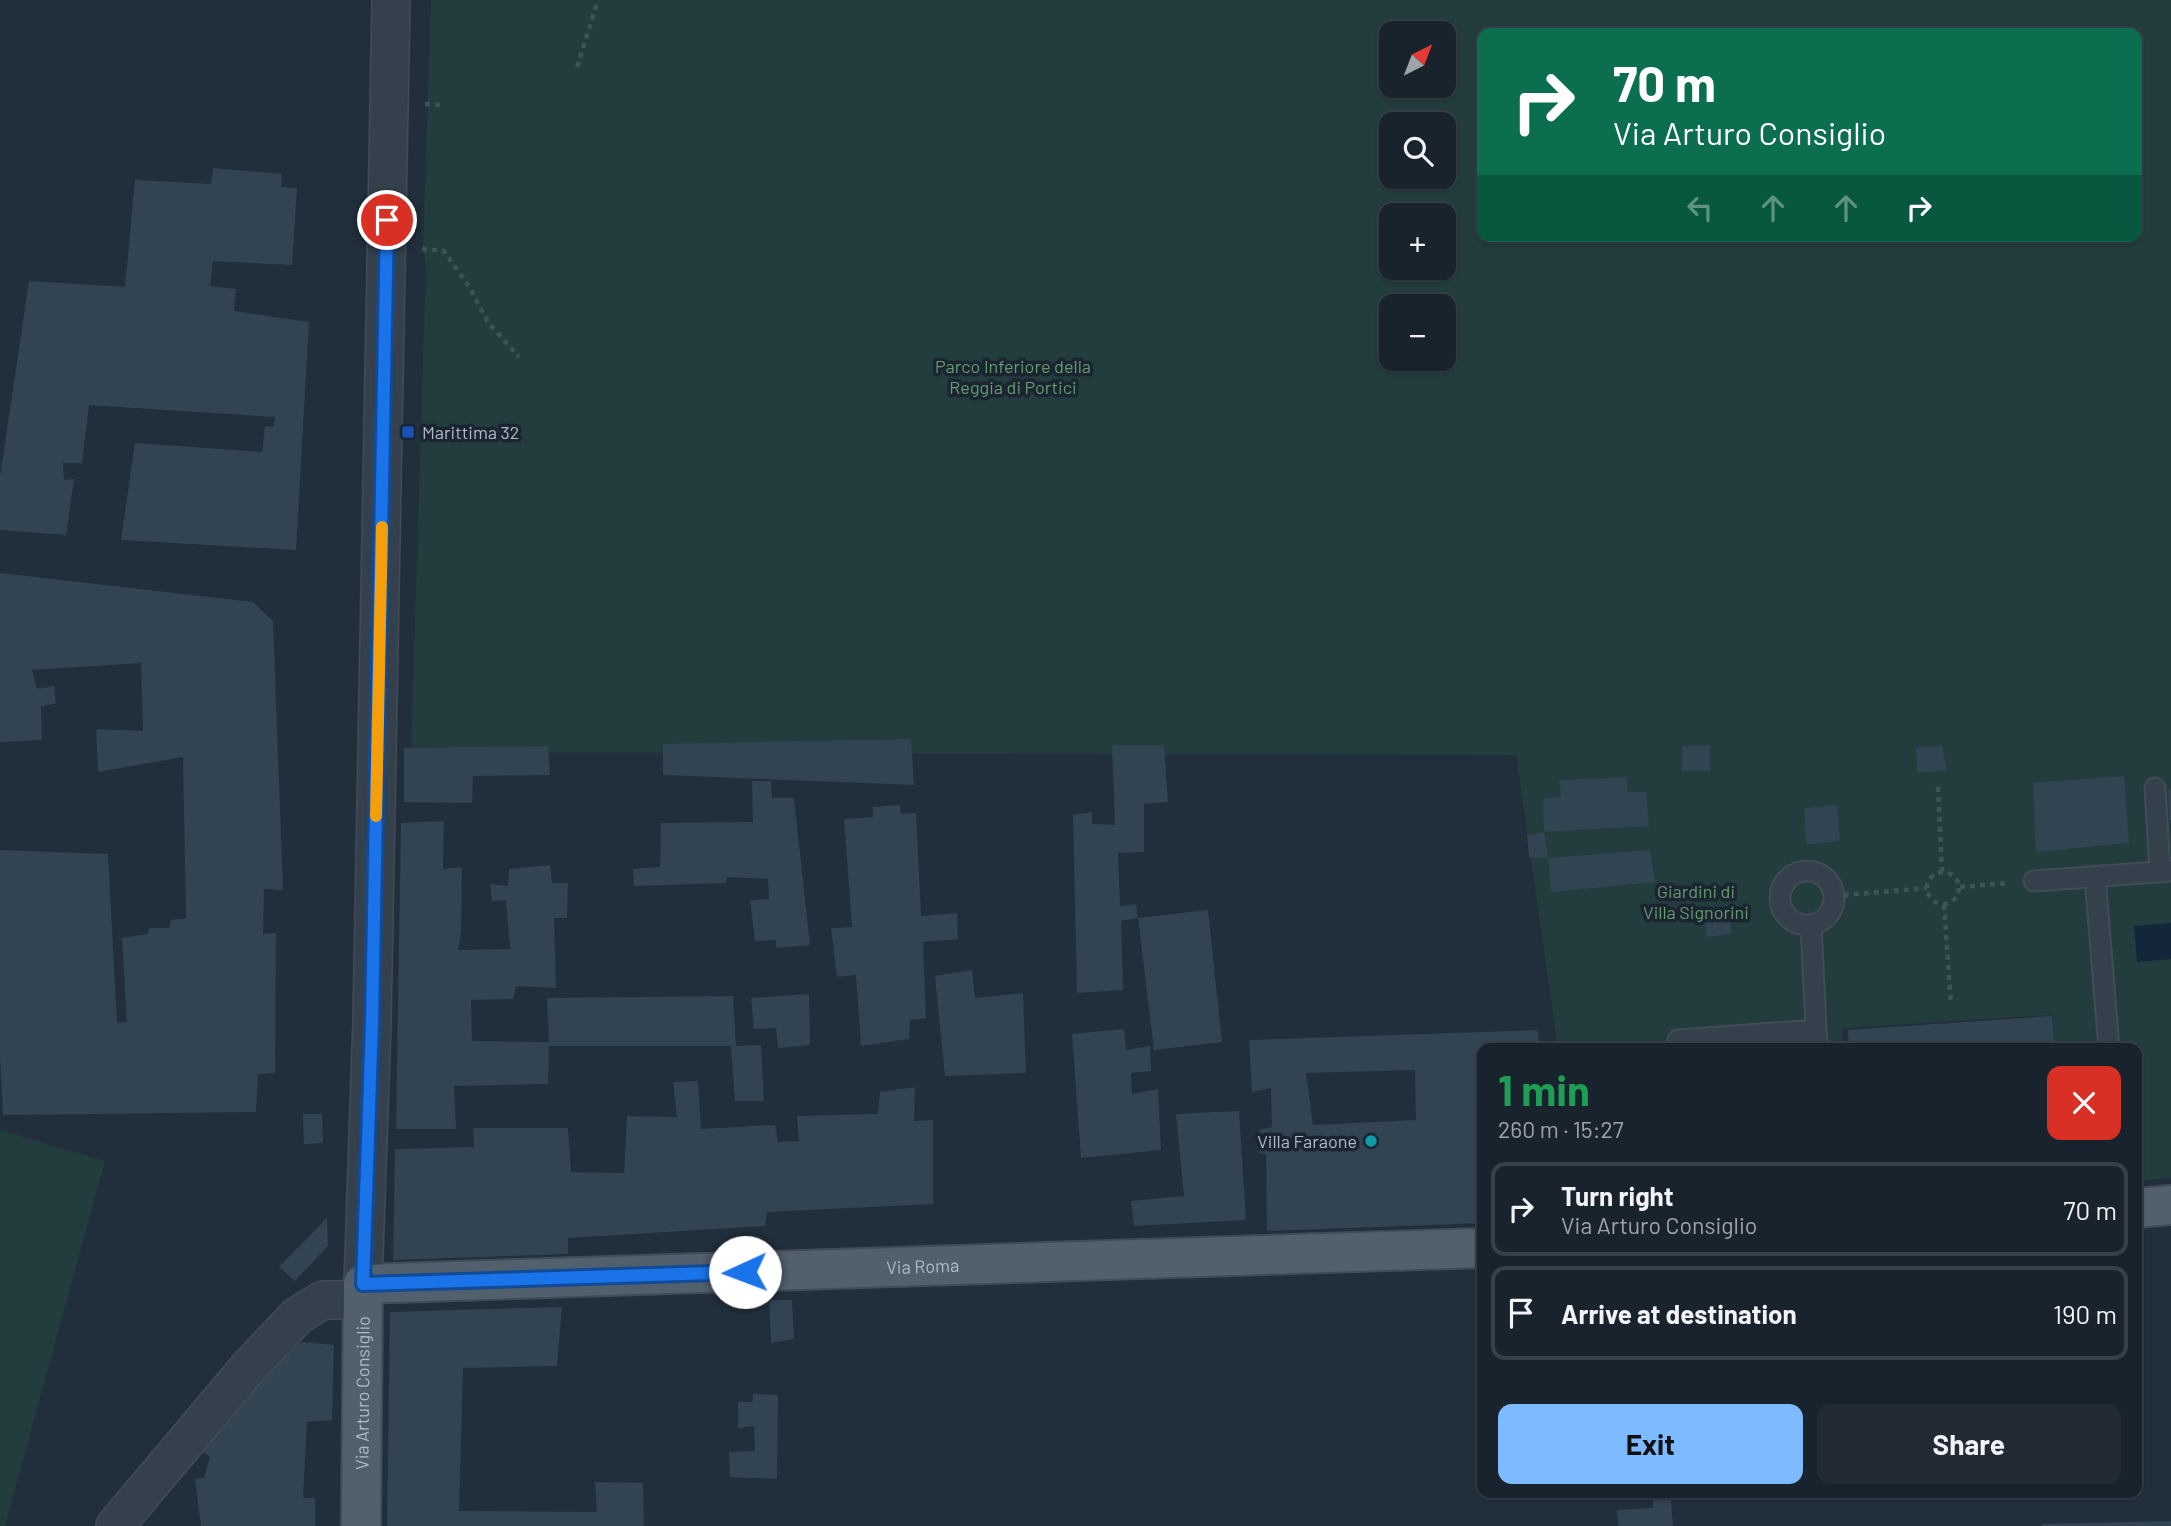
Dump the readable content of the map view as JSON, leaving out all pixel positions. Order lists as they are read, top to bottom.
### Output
{
  "streets": {
    "main road": ["Via Roma", "Via Arturo Consiglio"]
  },
  "crossings": [
    ["Via Roma", "Via Arturo Consiglio"]
  ],
  "parks": ["Parco Inferiore della Reggia di Portici", "Giardini di Villa Signorini"],
  "places": {
    "transit": ["Marittima 32"],
    "other": ["Villa Faraone"]
  },
  "north": "top right",
  "page": {
    "map_buttons": ["+", "−"],
    "turn": ["70 m", "Via Arturo Consiglio"],
    "heading": ["1 min", "260 m · 15:27"],
    "list": [
      {
        "name": "Turn right",
        "note": "Via Arturo Consiglio",
        "value": "70 m"
      },
      {
        "name": "Arrive at destination",
        "value": "190 m"
      }
    ],
    "buttons": ["Exit", "Share"]
  }
}
